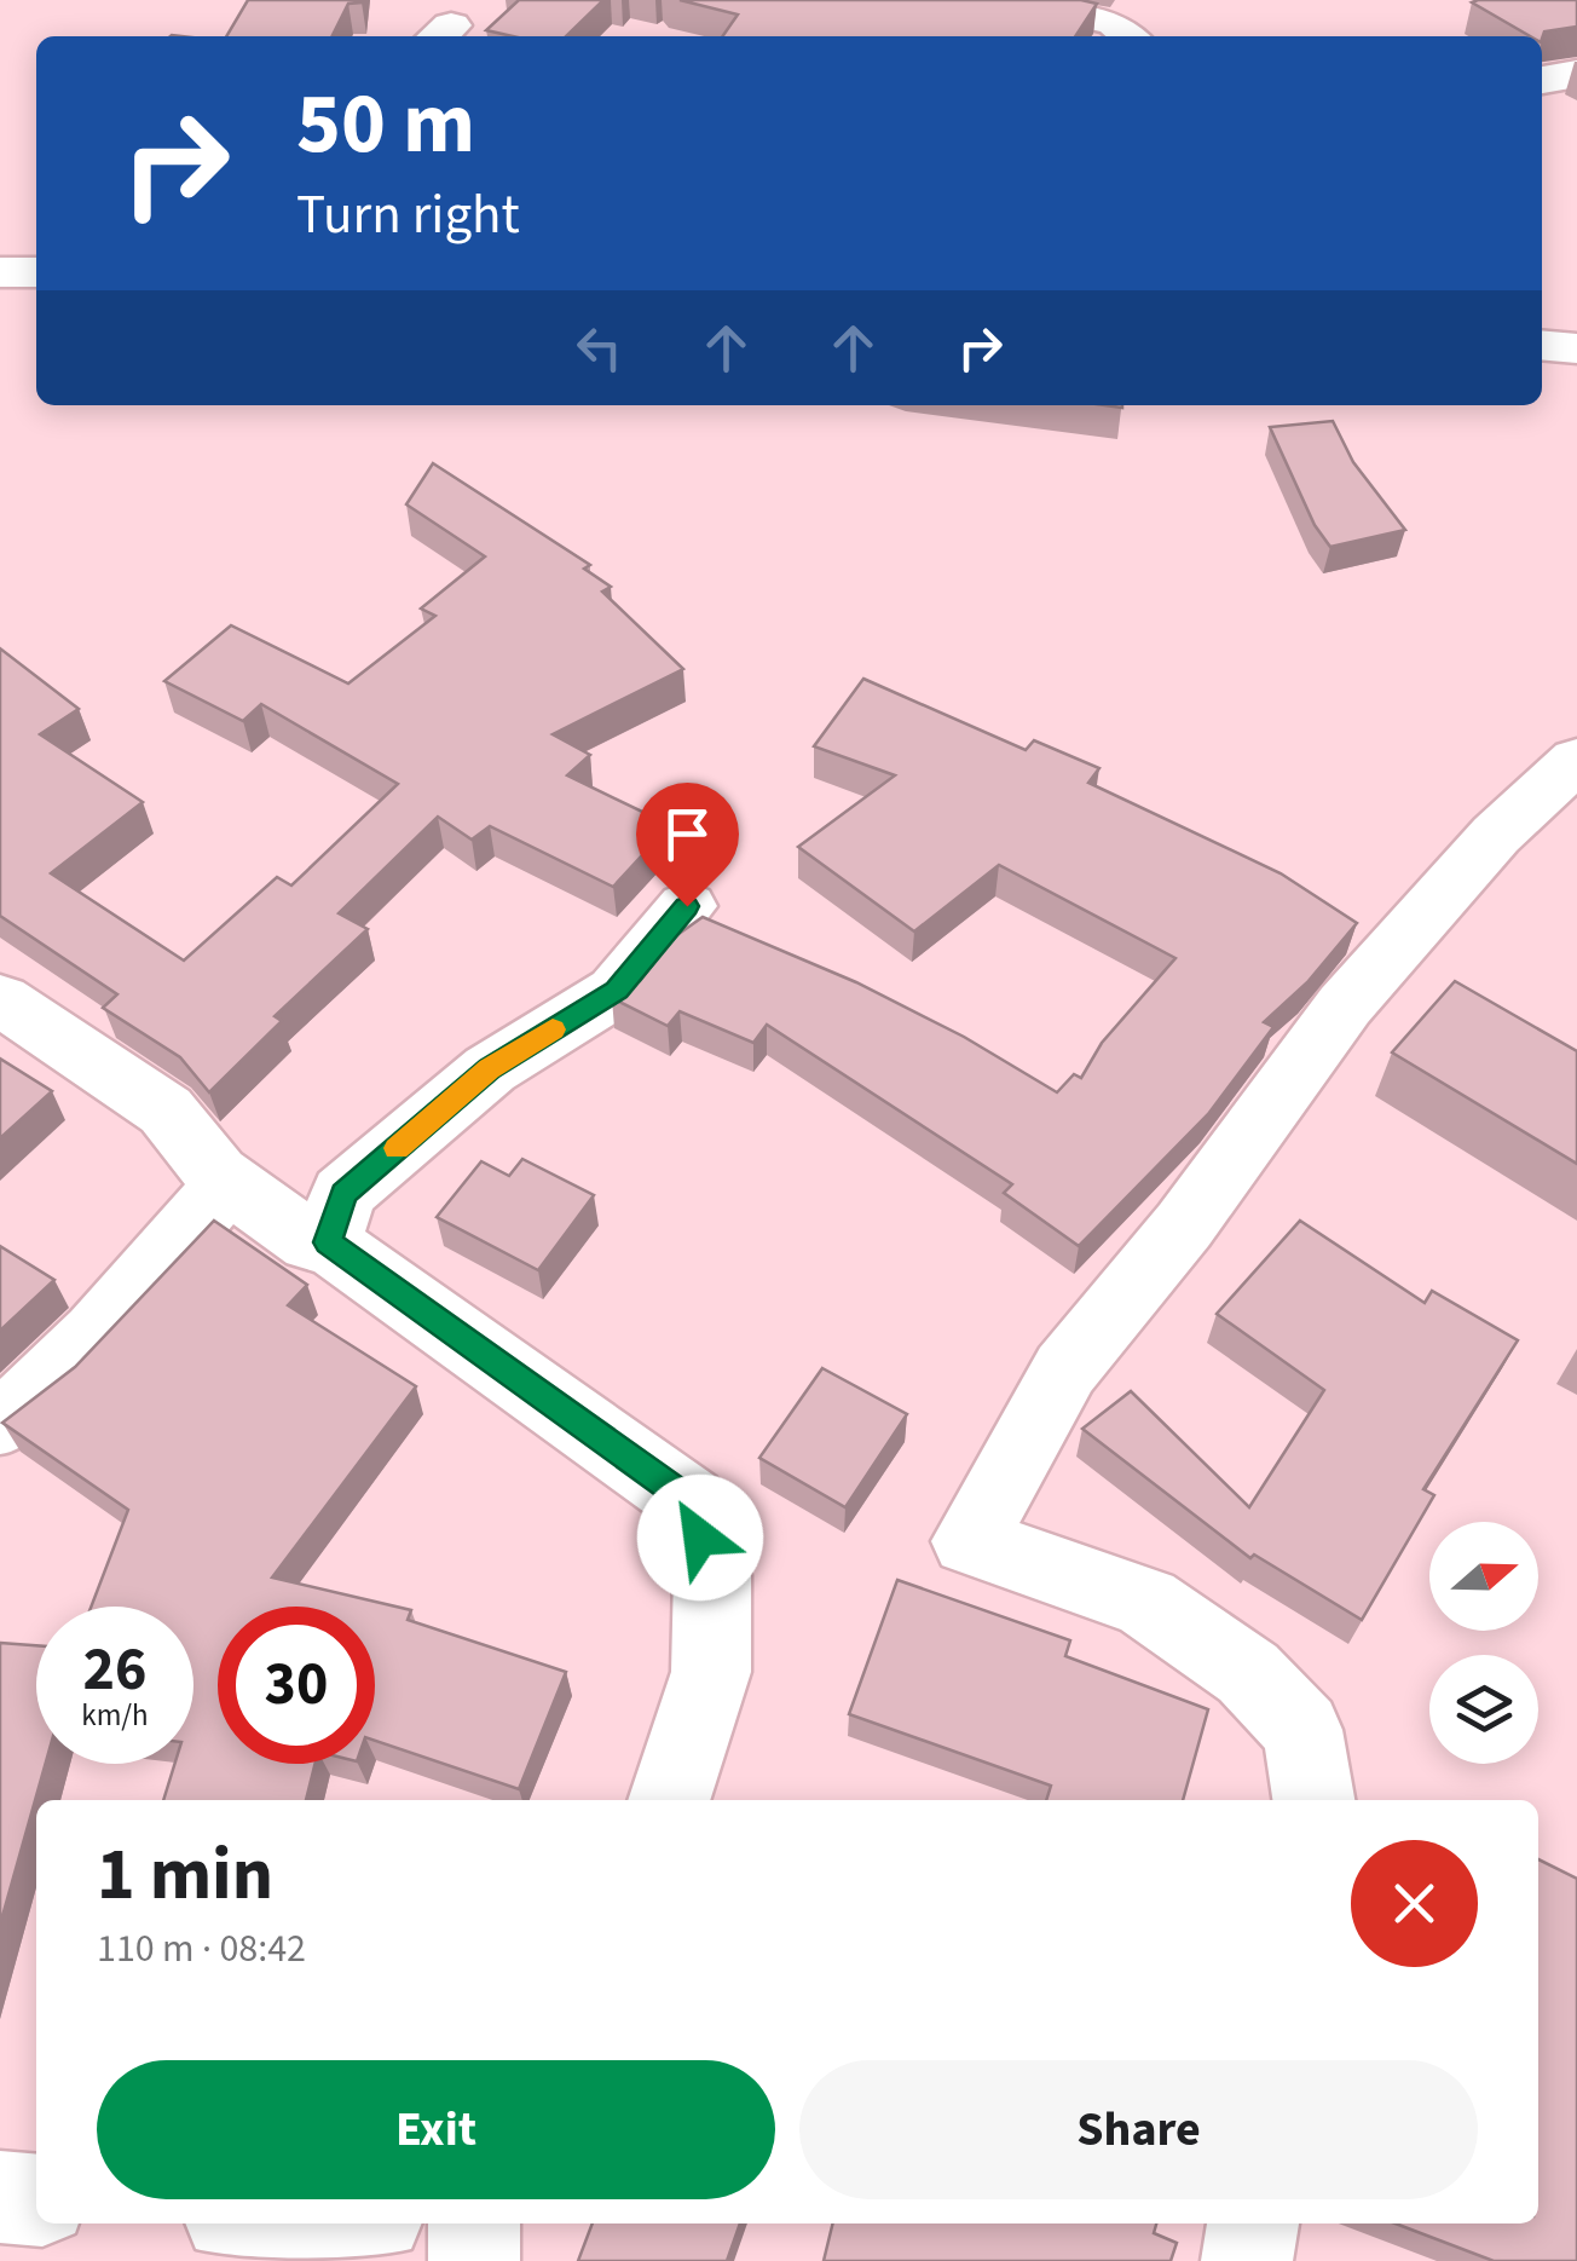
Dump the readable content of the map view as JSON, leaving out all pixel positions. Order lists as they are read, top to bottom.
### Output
{
  "north": "right",
  "page": {
    "turn": ["50 m", "Turn right"],
    "speed": "26 km/h",
    "limit": "30",
    "heading": ["1 min", "110 m · 08:42"],
    "buttons": ["Exit", "Share"]
  }
}
